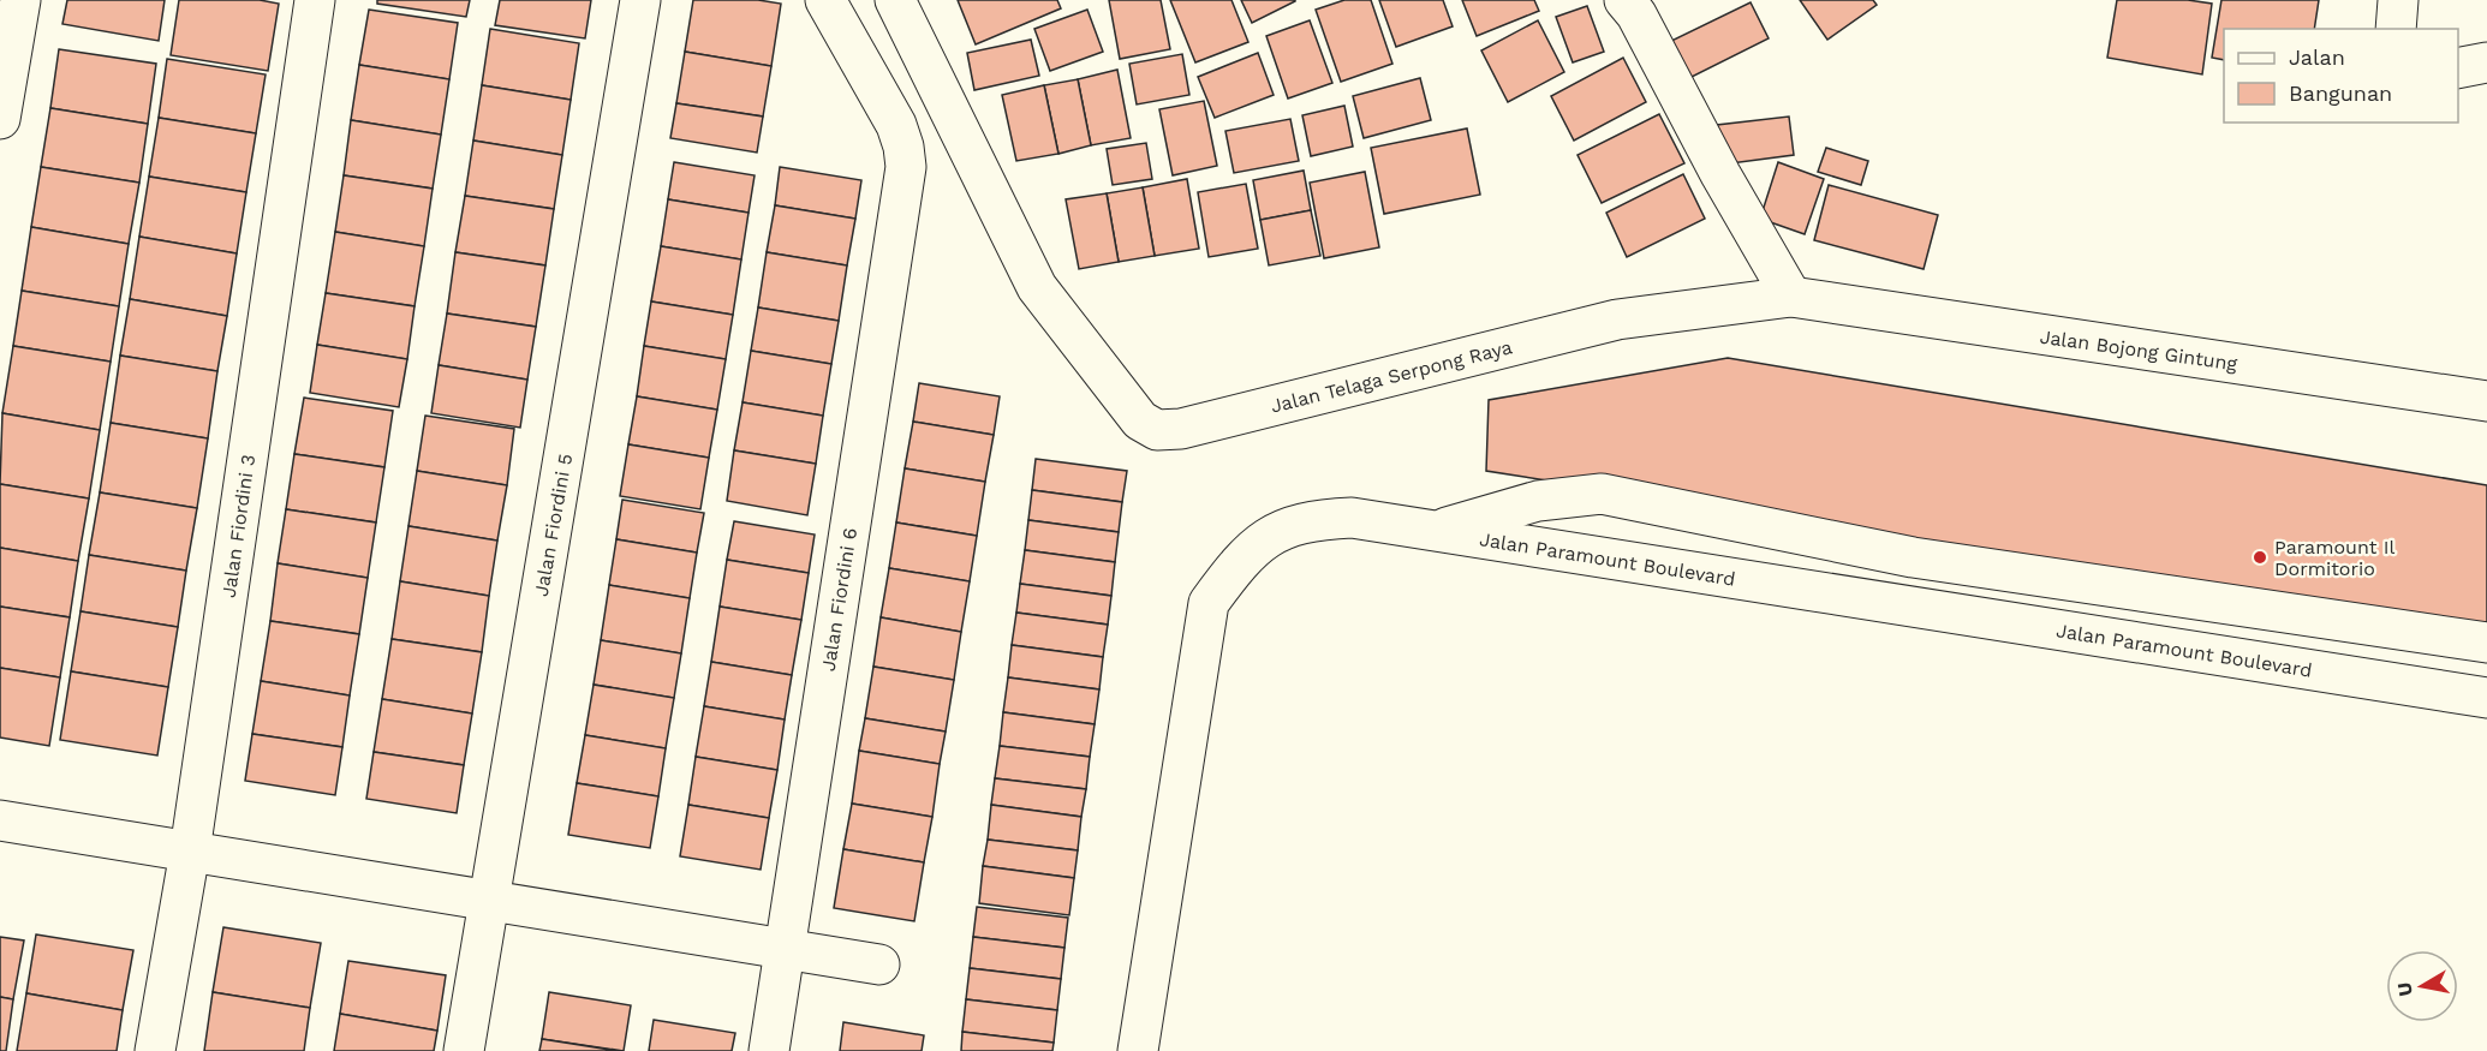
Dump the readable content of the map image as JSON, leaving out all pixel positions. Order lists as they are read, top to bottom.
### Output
{
  "streets": {
    "street": [
      "Jalan Bojong Gintung",
      "Jalan Telaga Serpong Raya",
      "Jalan Fiordini 5",
      "Jalan Fiordini 3",
      "Jalan Paramount Boulevard",
      "Jalan Fiordini 6"
    ]
  },
  "crossings": [
    ["Jalan Bojong Gintung", "Jalan Telaga Serpong Raya"]
  ],
  "places": ["Paramount Il Dormitorio"],
  "legend": ["Jalan", "Bangunan"],
  "north": "left"
}
